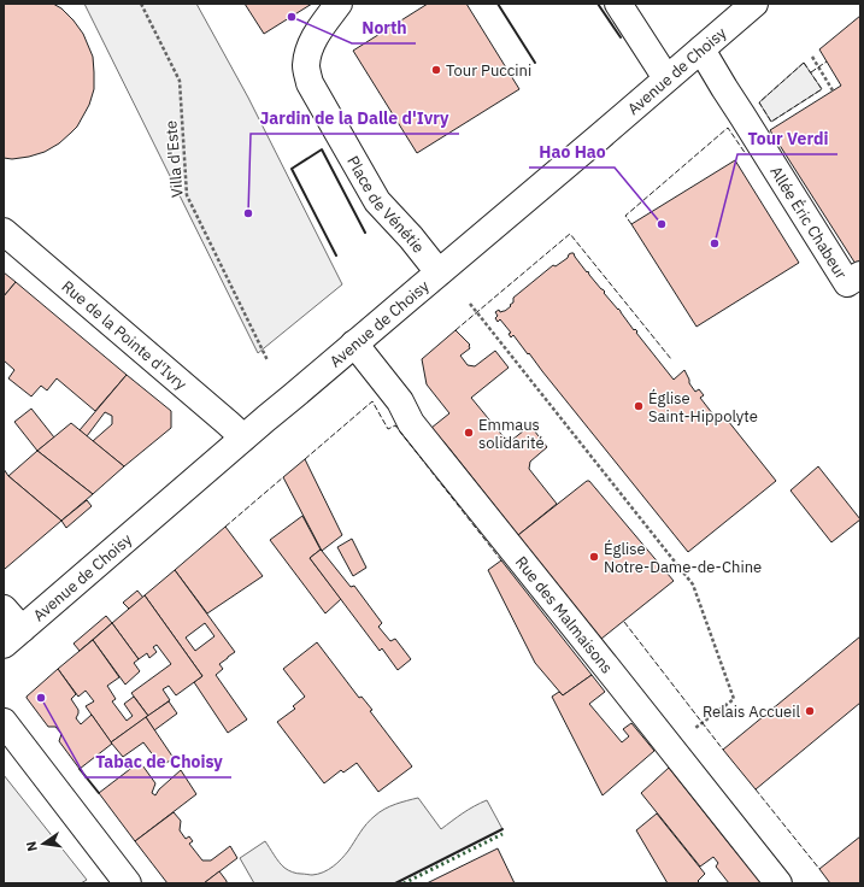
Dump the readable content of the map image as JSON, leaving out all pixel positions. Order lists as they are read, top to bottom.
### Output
{
  "streets": {
    "street": [
      "Avenue de Choisy",
      "Place de Vénétie",
      "Allée Éric Chabeur",
      "Rue de la Pointe d'Ivry",
      "Rue des Malmaisons"
    ],
    "path": ["Villa d'Este"]
  },
  "crossings": [
    ["Avenue de Choisy", "Place de Vénétie"],
    ["Avenue de Choisy", "Allée Éric Chabeur"],
    ["Avenue de Choisy", "Rue de la Pointe d'Ivry"],
    ["Avenue de Choisy", "Rue des Malmaisons"]
  ],
  "places": [
    "North",
    "Tour Puccini",
    "Jardin de la Dalle d'Ivry",
    "Hao Hao",
    "Tour Verdi",
    "Église Saint-Hippolyte",
    "Emmaus solidarité",
    "Église Notre-Dame-de-Chine",
    "Tabac de Choisy",
    "Relais Accueil"
  ],
  "north": "left"
}
